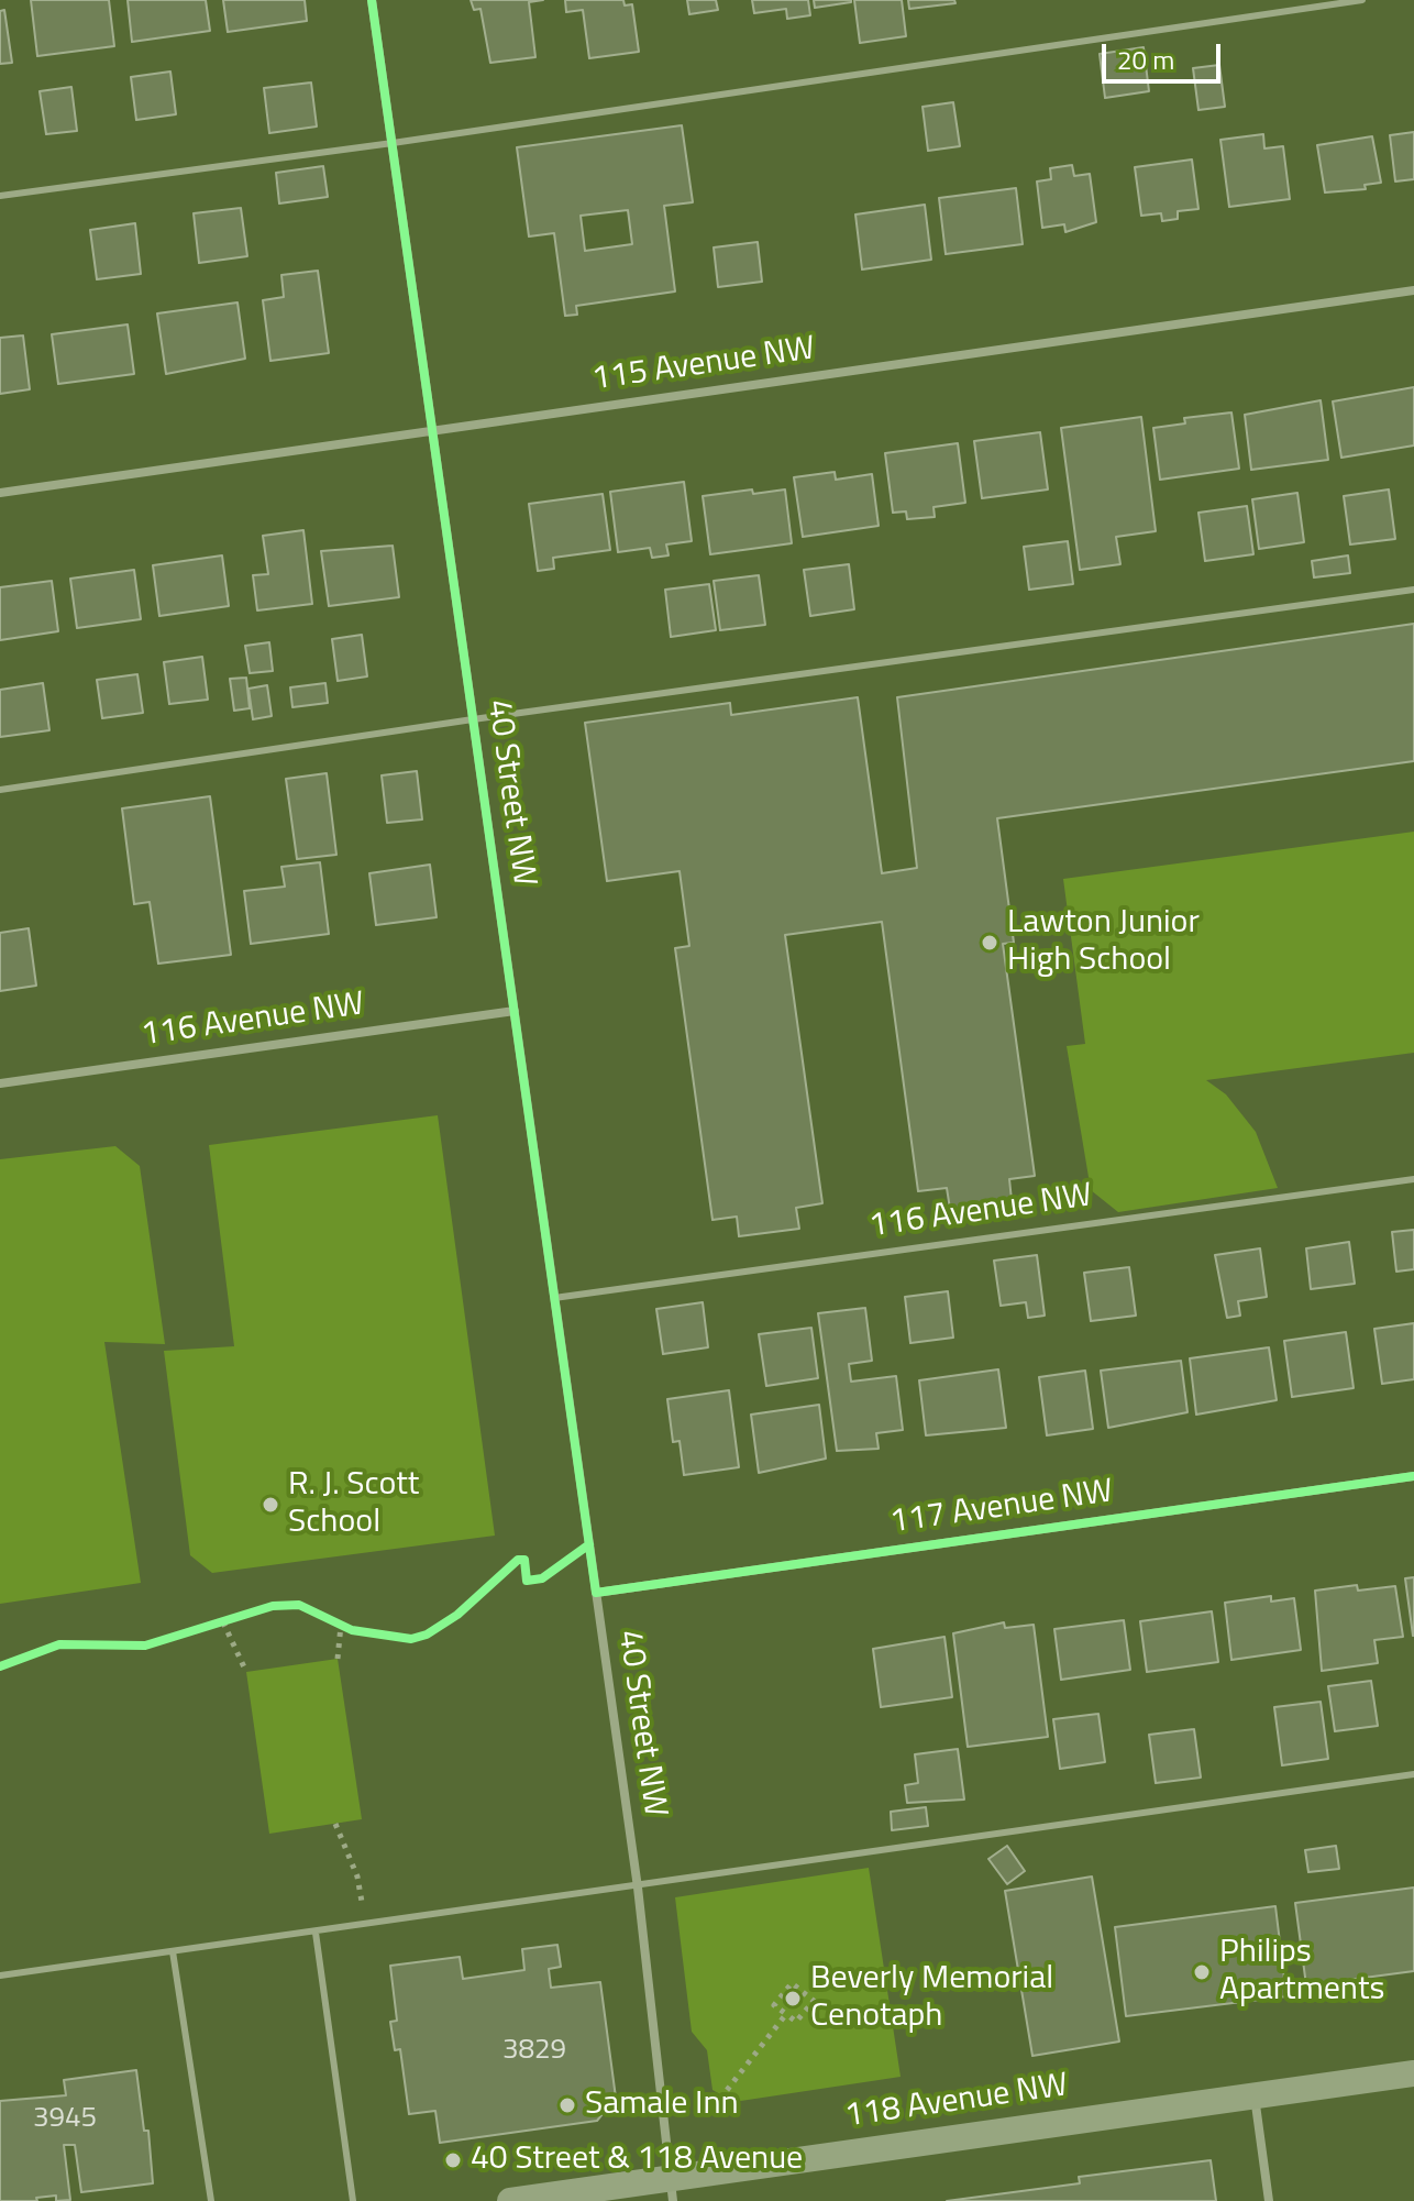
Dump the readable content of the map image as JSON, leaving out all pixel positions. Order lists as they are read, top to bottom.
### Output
{
  "streets": {
    "main road": ["118 Avenue NW"],
    "street": [
      "115 Avenue NW",
      "40 Street NW",
      "116 Avenue NW",
      "117 Avenue NW"
    ]
  },
  "crossings": [
    ["115 Avenue NW", "40 Street NW"],
    ["40 Street NW", "116 Avenue NW"],
    ["40 Street NW", "117 Avenue NW"],
    ["40 Street NW", "118 Avenue NW"]
  ],
  "places": [
    "Lawton Junior High School",
    "R. J. Scott School",
    "Philips Apartments",
    "Beverly Memorial Cenotaph",
    "Samale Inn",
    "40 Street & 118 Avenue"
  ],
  "house_numbers": ["3829", "3945"],
  "scale_bar": "20 m"
}
